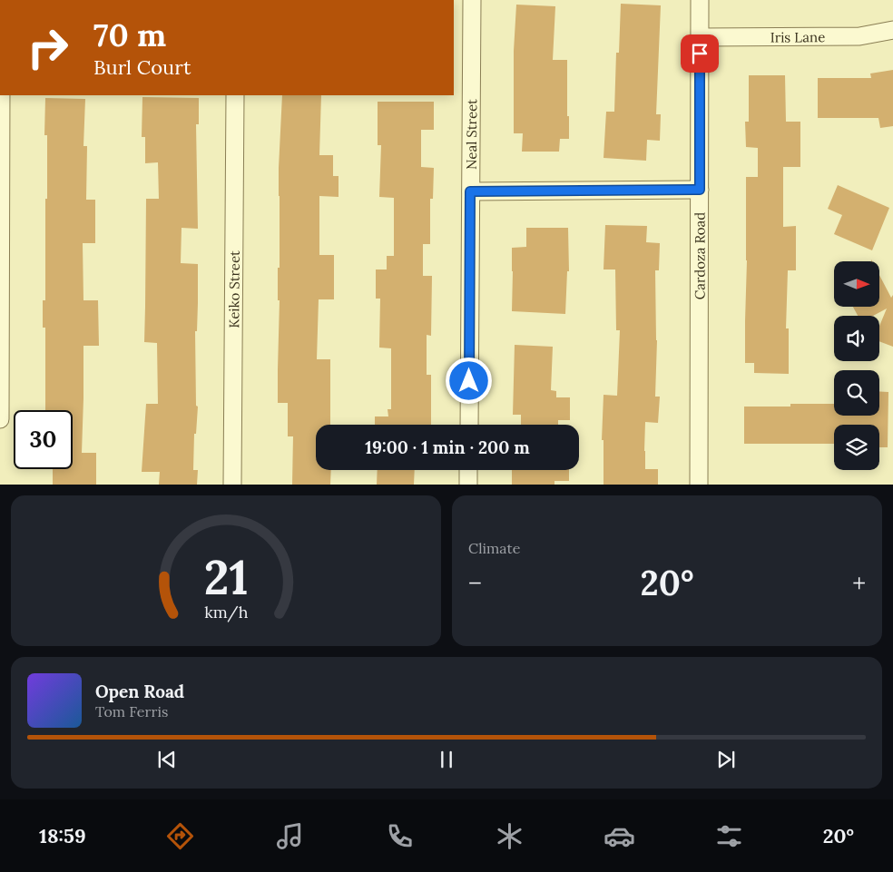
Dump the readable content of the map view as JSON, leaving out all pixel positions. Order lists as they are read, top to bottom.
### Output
{
  "streets": {
    "street": [
      "Iris Lane",
      "Neal Street",
      "Cardoza Road",
      "Keiko Street"
    ]
  },
  "crossings": [
    ["Iris Lane", "Cardoza Road"]
  ],
  "north": "right",
  "page": {
    "turn": ["70 m", "Burl Court"],
    "limit": "30",
    "trip": "19:00 · 1 min · 200 m",
    "tile": "Climate",
    "heat": ["−", "20°", "+"],
    "song": ["Open Road", "Tom Ferris"],
    "tabs": ["18:59", "20°"],
    "gauge": ["21", "km/h"]
  }
}
